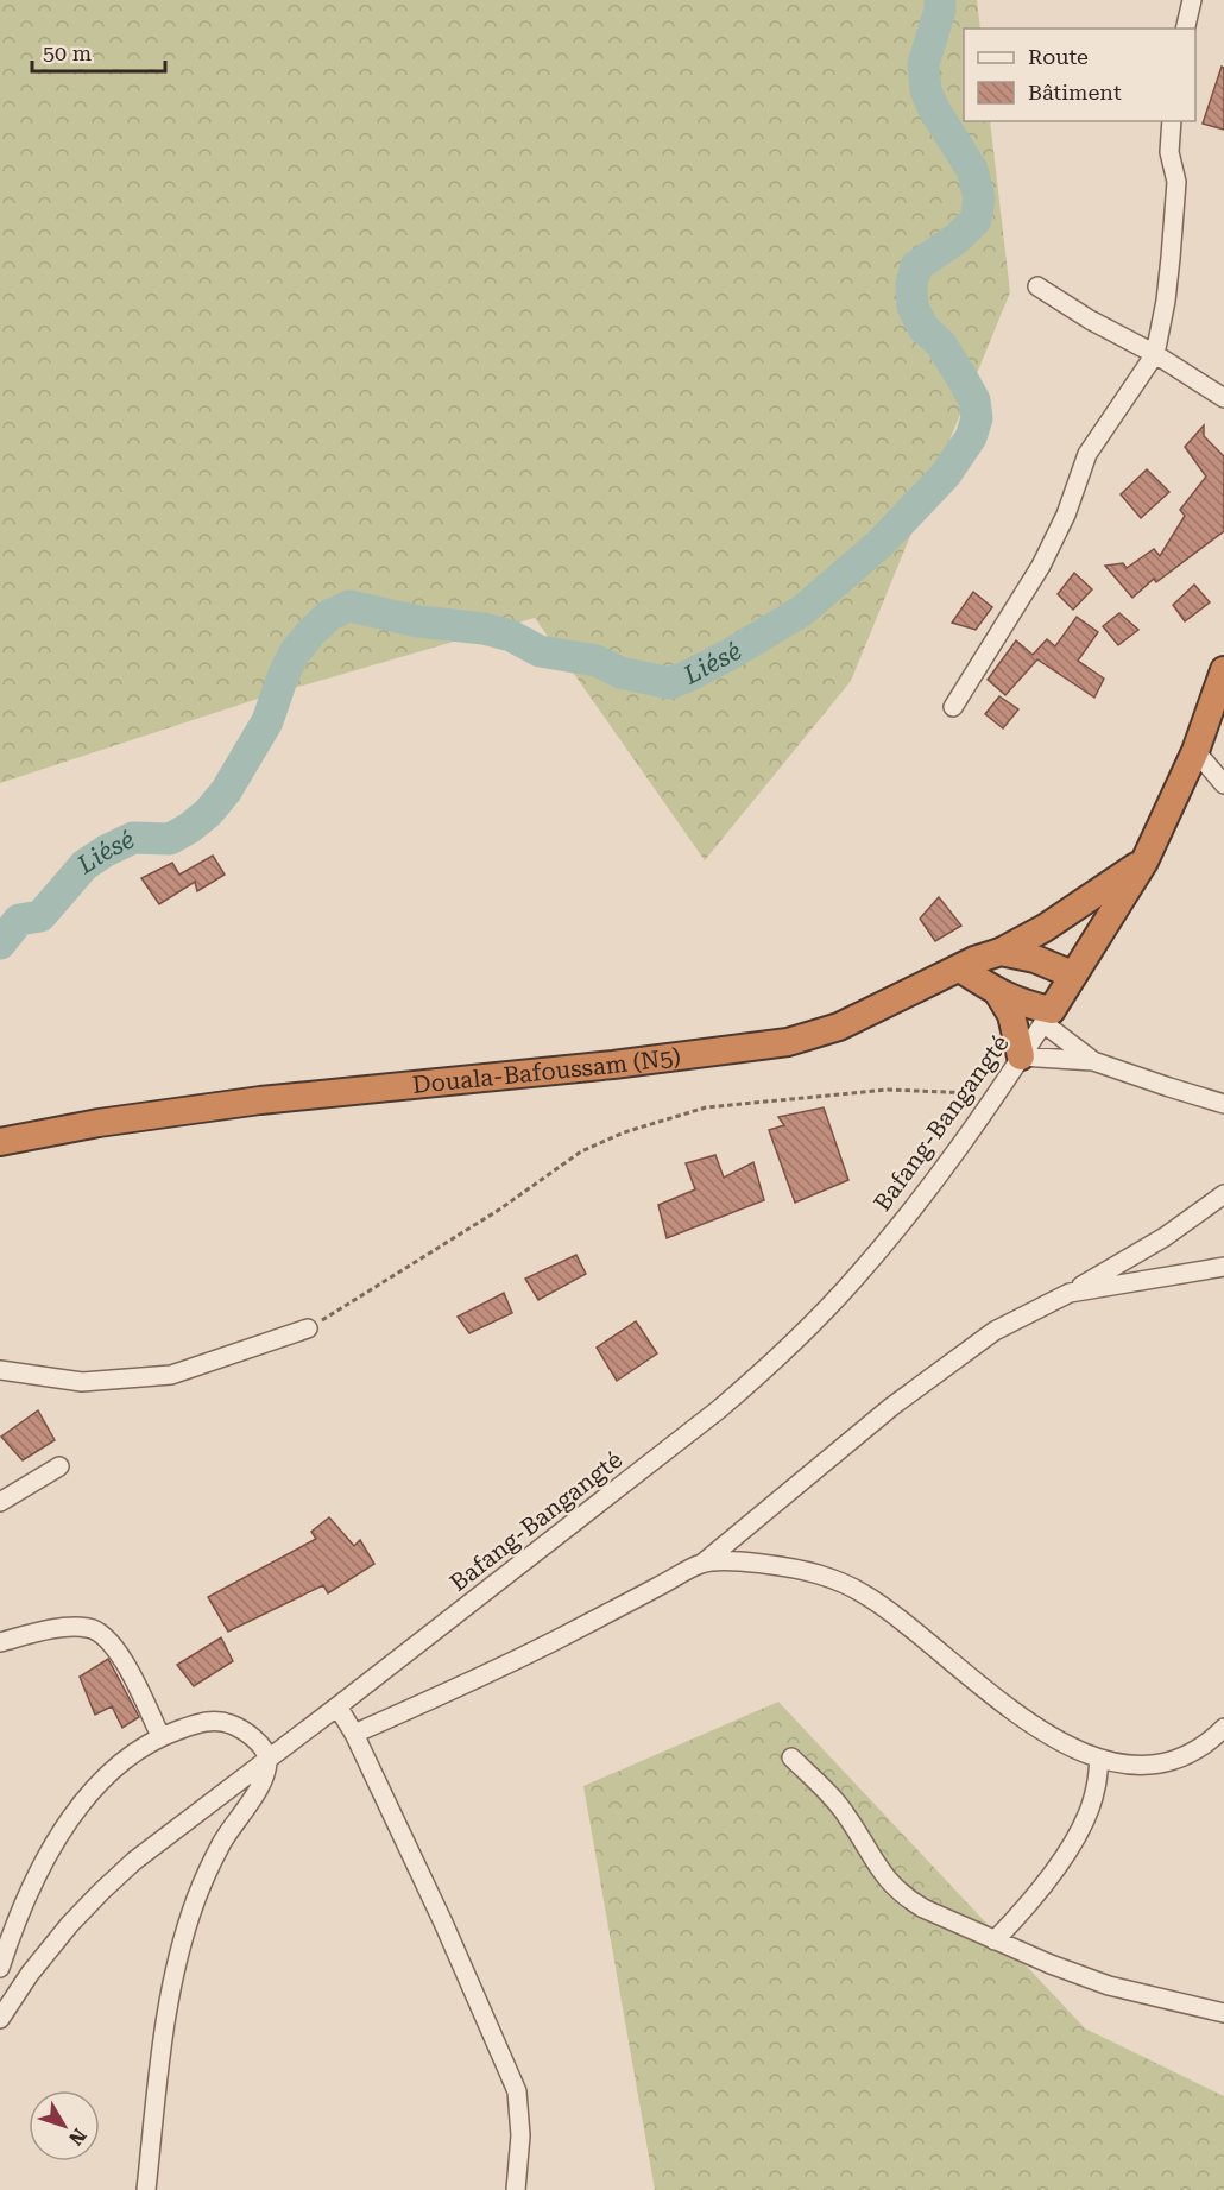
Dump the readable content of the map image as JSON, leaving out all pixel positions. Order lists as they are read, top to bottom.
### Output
{
  "streets": {
    "highway": ["Douala-Bafoussam (N5)"],
    "street": ["Bafang-Bangangté"]
  },
  "water": ["Liésé"],
  "legend": ["Route", "Bâtiment"],
  "scale_bar": "50 m",
  "north": "bottom right"
}
